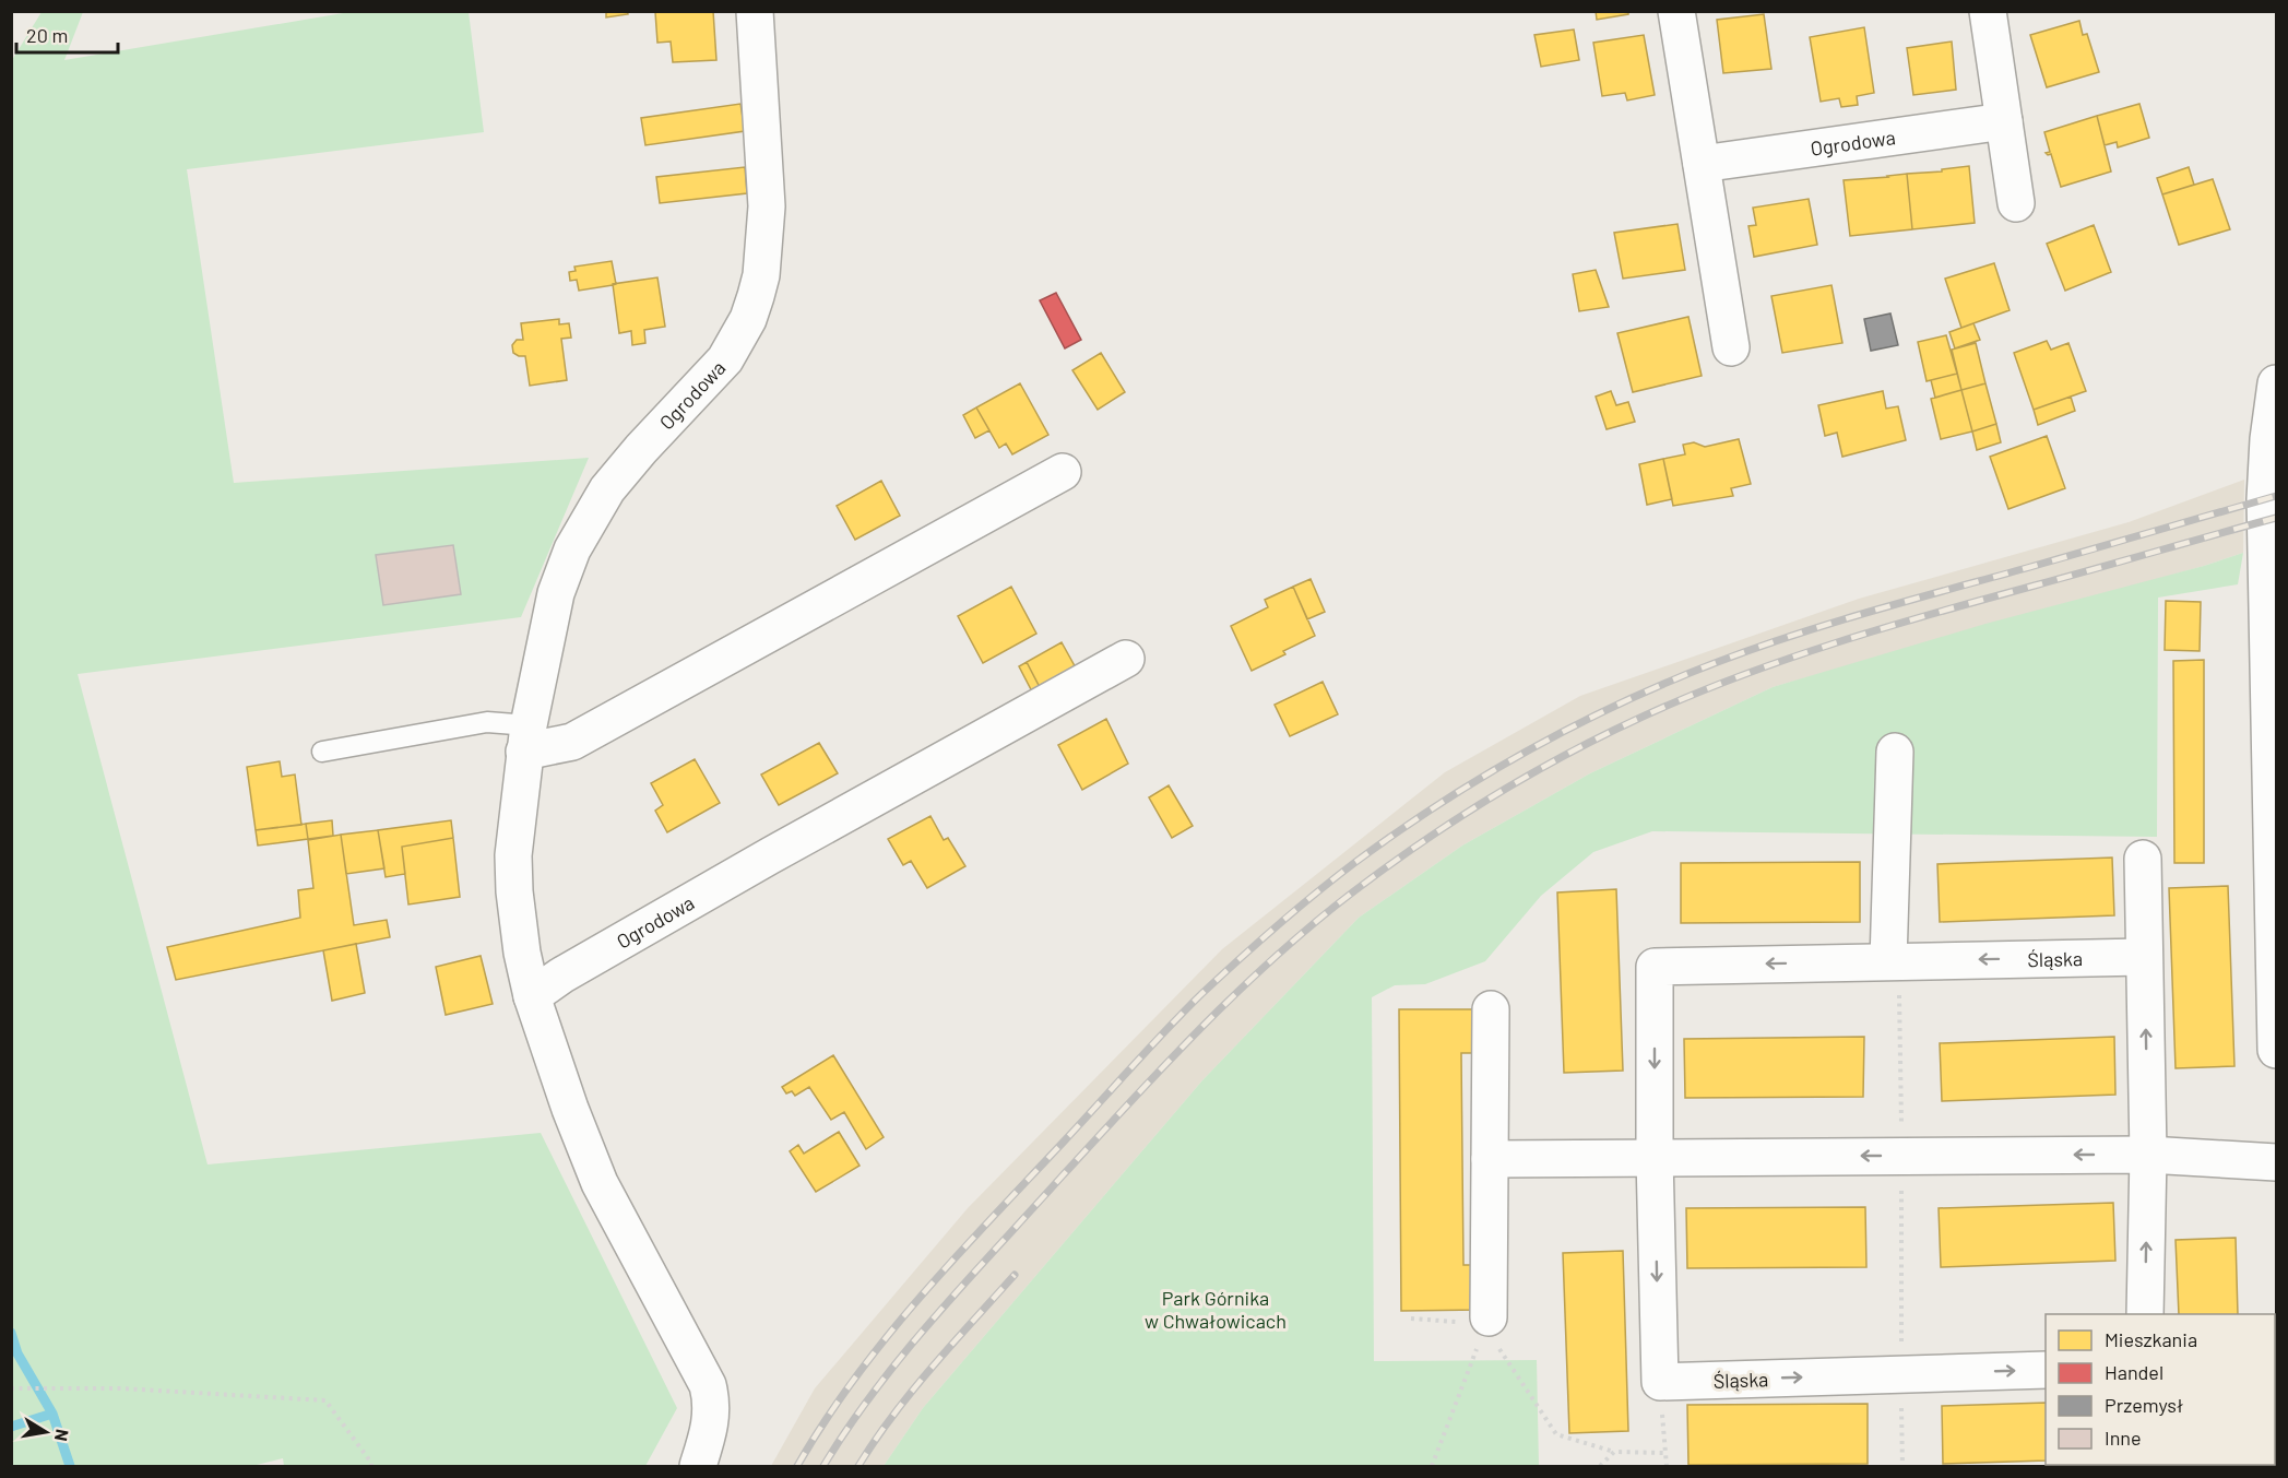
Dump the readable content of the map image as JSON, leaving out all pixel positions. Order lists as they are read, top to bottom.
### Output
{
  "streets": {
    "street": ["Ogrodowa", "Śląska"]
  },
  "parks": ["Park Górnika w Chwałowicach"],
  "legend": [
    "Mieszkania",
    "Handel",
    "Przemysł",
    "Inne"
  ],
  "scale_bar": "20 m",
  "north": "right"
}
